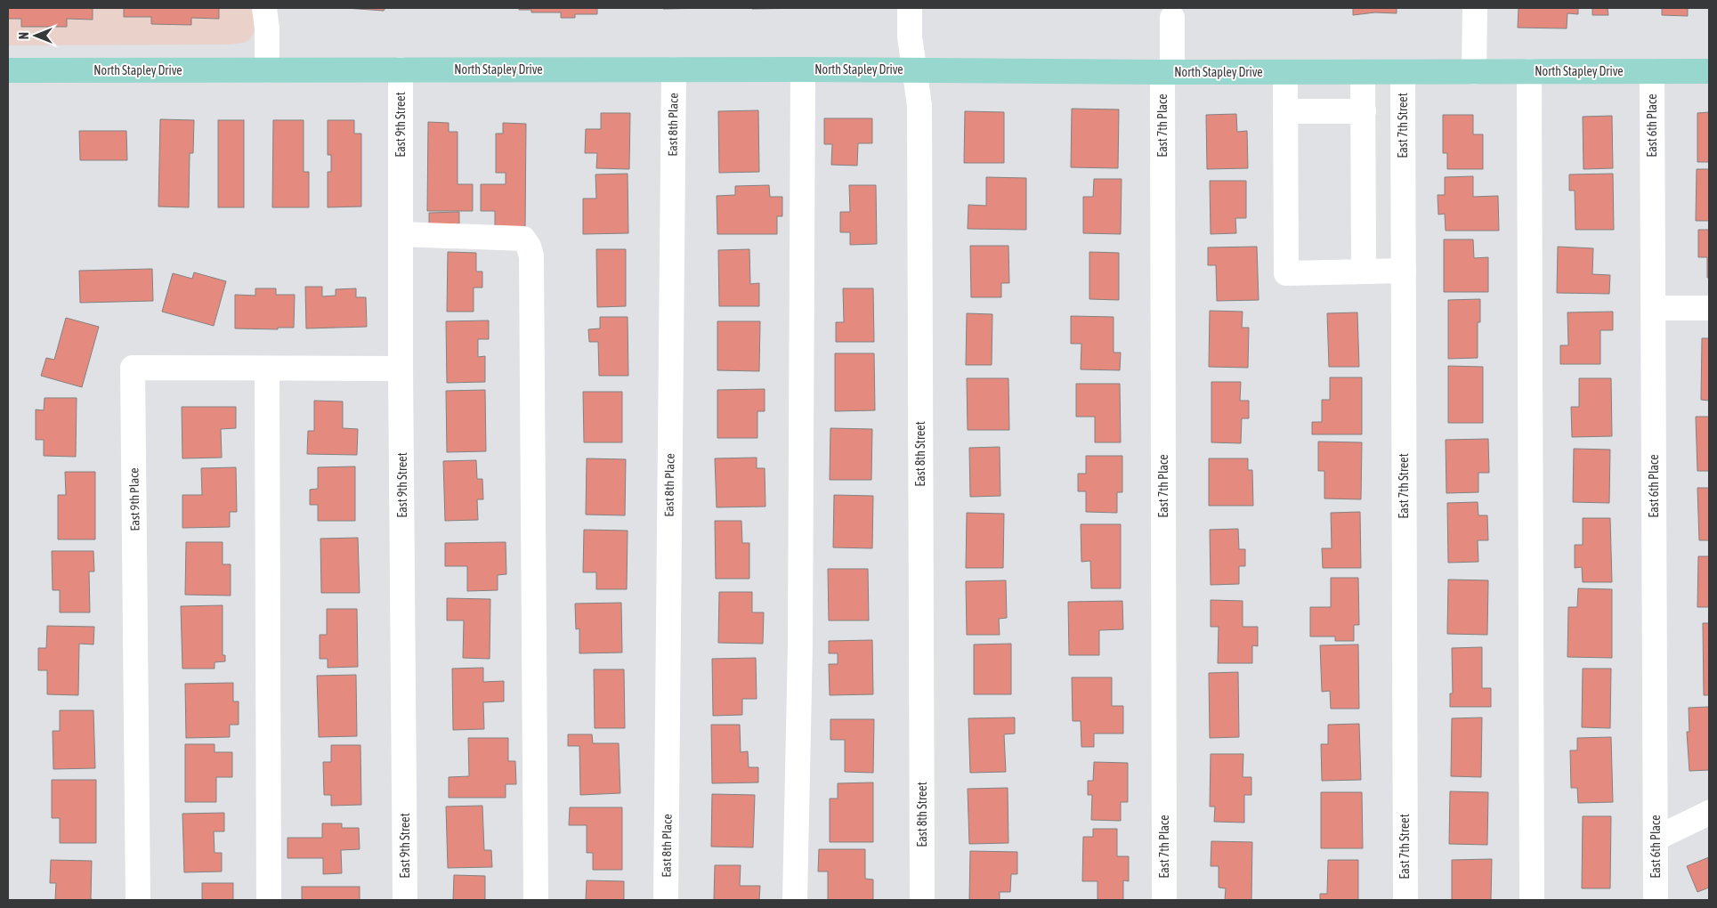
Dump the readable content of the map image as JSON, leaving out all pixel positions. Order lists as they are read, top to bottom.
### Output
{
  "streets": {
    "main road": ["North Stapley Drive"],
    "street": [
      "East 9th Street",
      "East 8th Place",
      "East 7th Place",
      "East 7th Street",
      "East 6th Place",
      "East 8th Street",
      "East 9th Place"
    ]
  },
  "crossings": [
    ["North Stapley Drive", "East 9th Street"],
    ["North Stapley Drive", "East 8th Place"],
    ["North Stapley Drive", "East 7th Place"],
    ["North Stapley Drive", "East 7th Street"],
    ["North Stapley Drive", "East 6th Place"],
    ["North Stapley Drive", "East 8th Street"],
    ["East 9th Street", "East 9th Place"]
  ],
  "north": "left"
}
